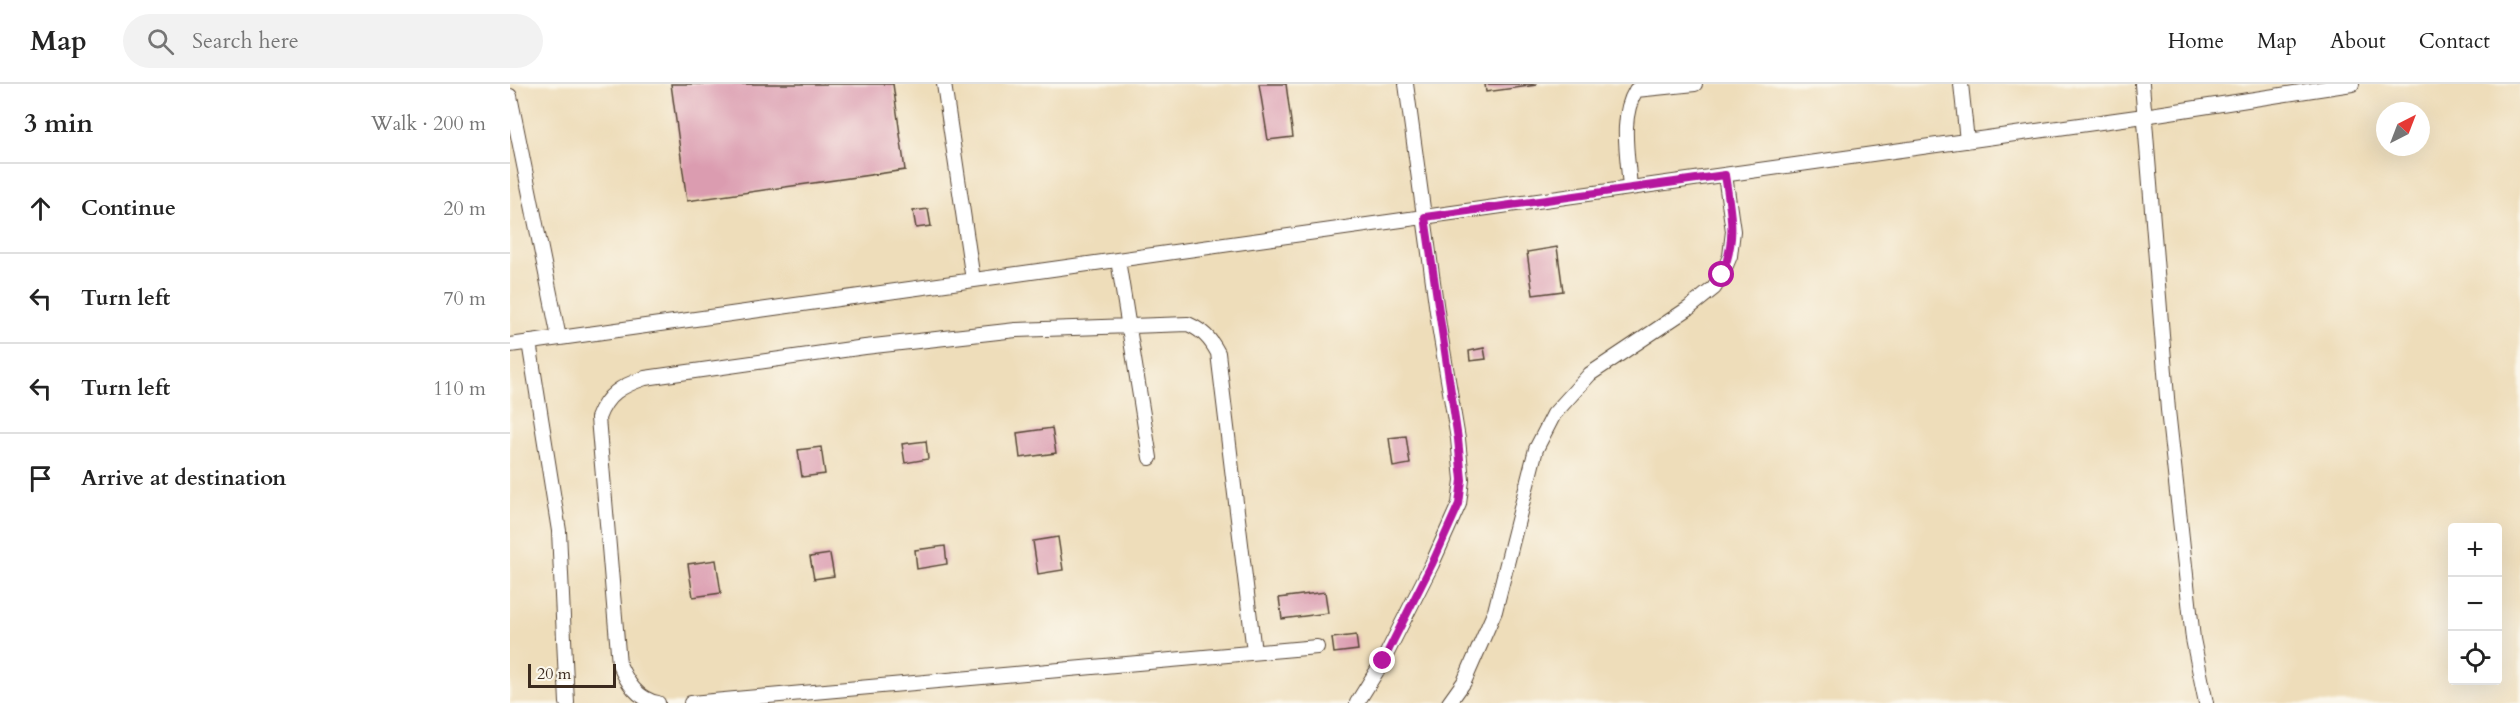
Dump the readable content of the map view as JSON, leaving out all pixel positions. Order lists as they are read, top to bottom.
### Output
{
  "scale_bar": "20 m",
  "north": "top right",
  "page": {
    "header": "Map",
    "search": "Search here",
    "nav": [
      "Home",
      "Map",
      "About",
      "Contact"
    ],
    "heading": ["3 min", "Walk · 200 m"],
    "list": [
      ["Continue", "20 m"],
      ["Turn left", "70 m"],
      ["Turn left", "110 m"],
      "Arrive at destination"
    ],
    "map_buttons": ["+", "−"],
    "scale": "20 m"
  }
}
